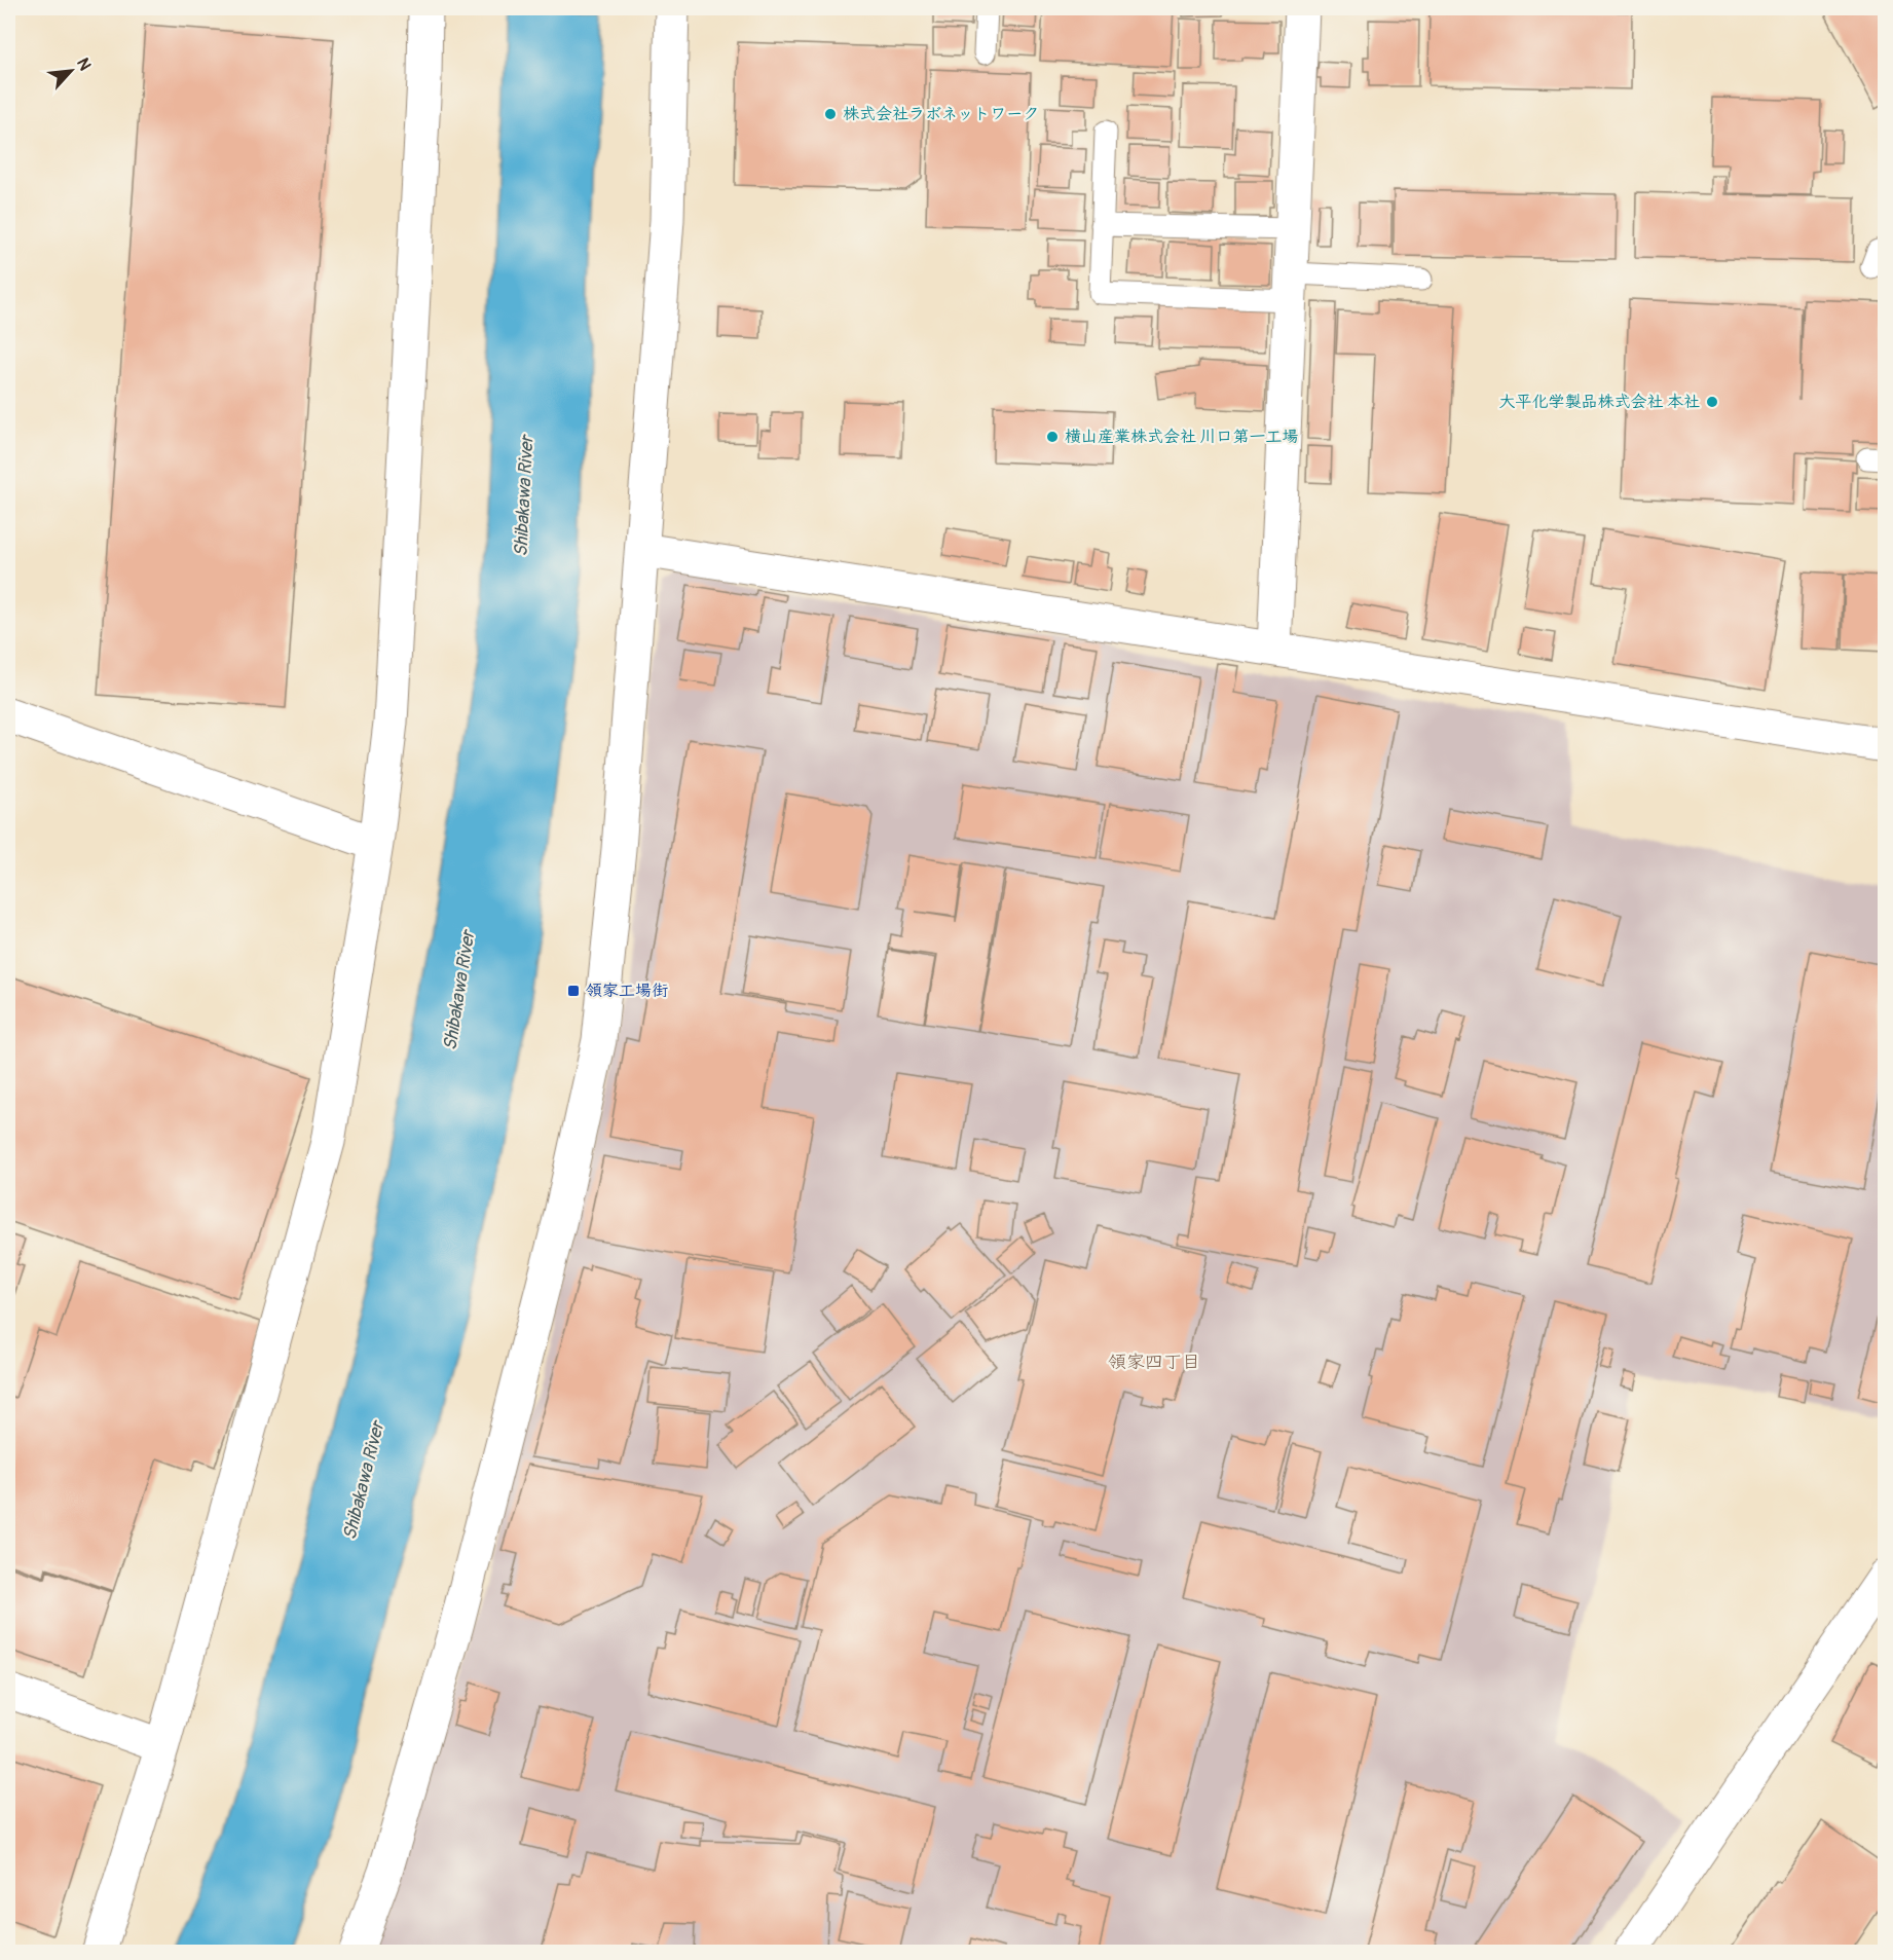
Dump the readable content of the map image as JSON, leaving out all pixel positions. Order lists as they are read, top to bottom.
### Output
{
  "districts": ["領家四丁目"],
  "water": ["Shibakawa River"],
  "places": {
    "other": ["株式会社ラボネットワーク", "大平化学製品株式会社 本社", "横山産業株式会社 川口第一工場"],
    "transit": ["領家工場街"]
  },
  "north": "top right"
}
